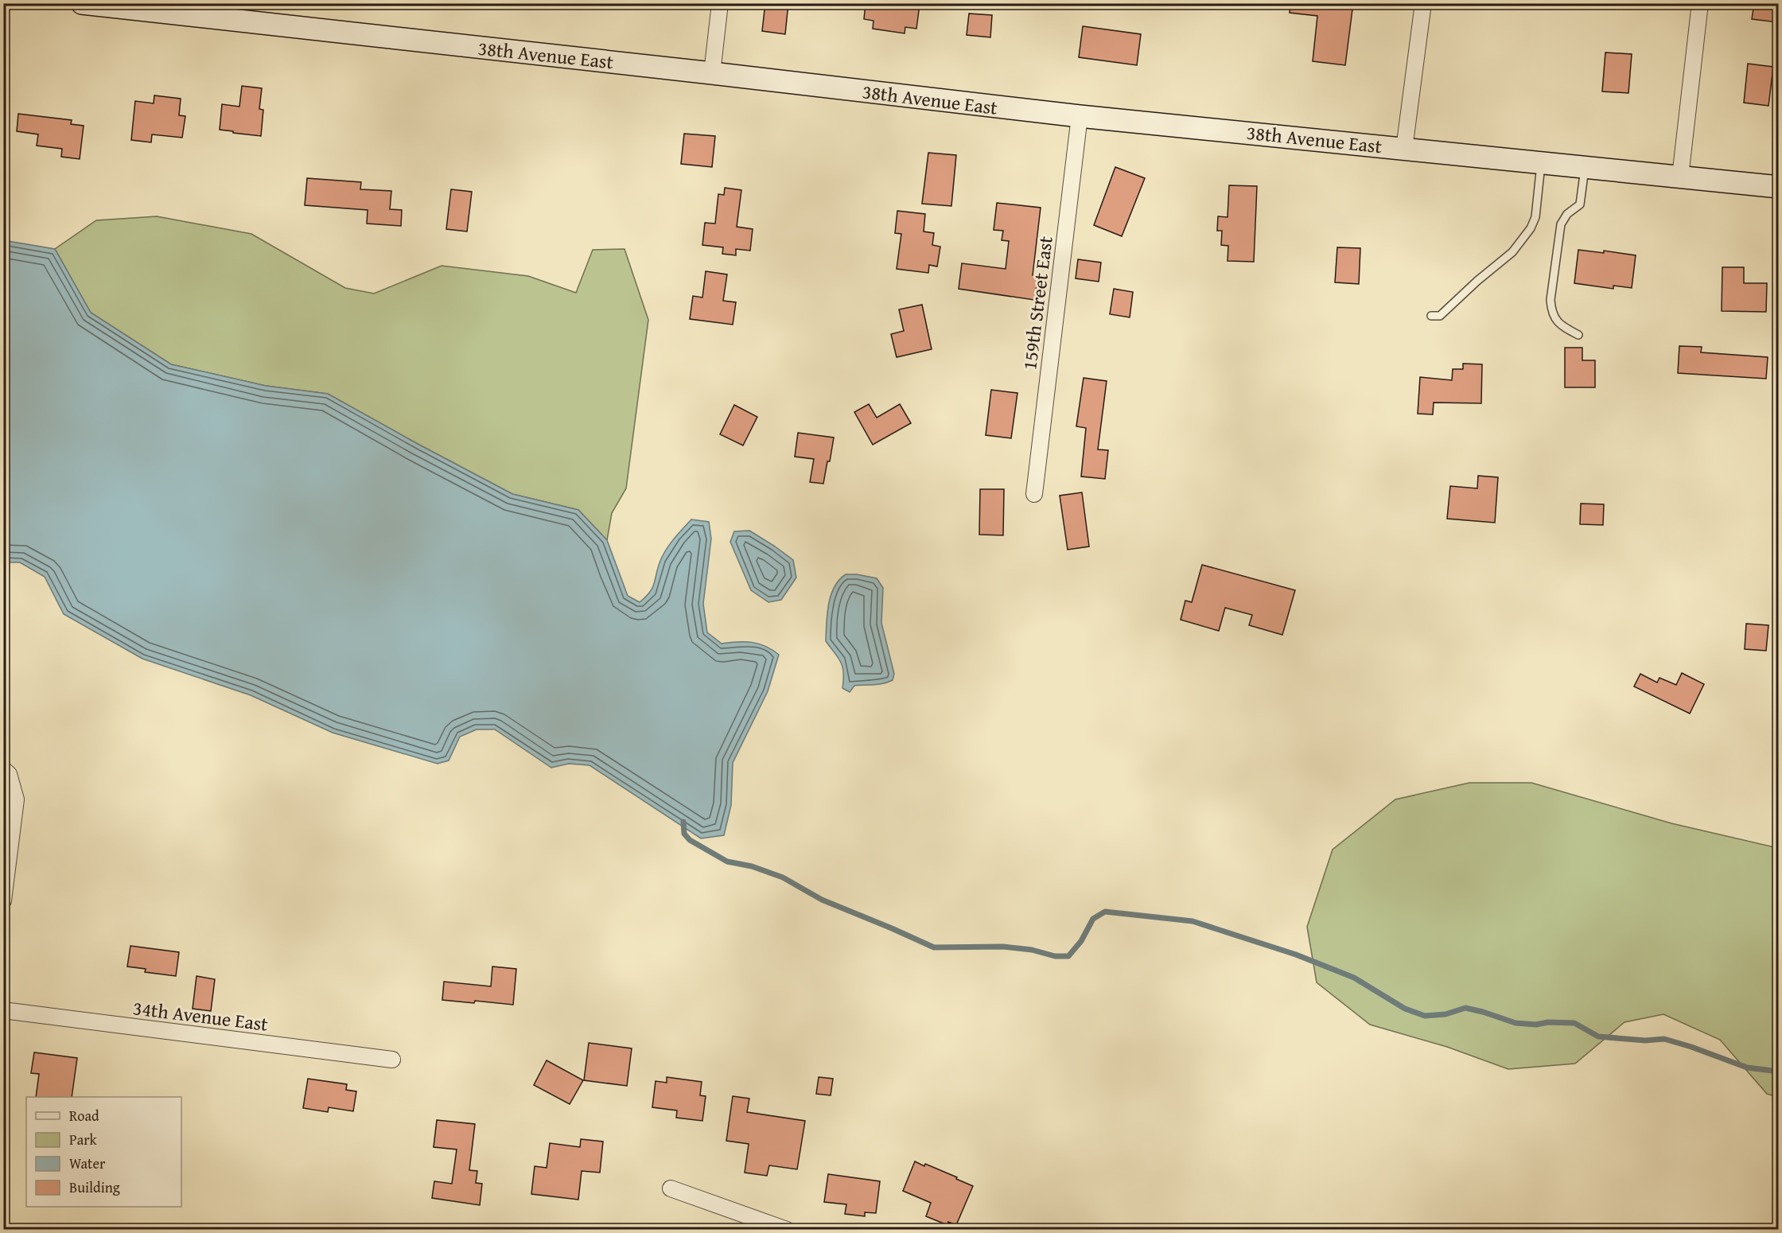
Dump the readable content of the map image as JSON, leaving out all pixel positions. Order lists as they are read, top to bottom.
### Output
{
  "streets": {
    "street": ["38th Avenue East", "159th Street East", "34th Avenue East"]
  },
  "crossings": [
    ["38th Avenue East", "159th Street East"]
  ],
  "legend": [
    "Road",
    "Park",
    "Water",
    "Building"
  ]
}
